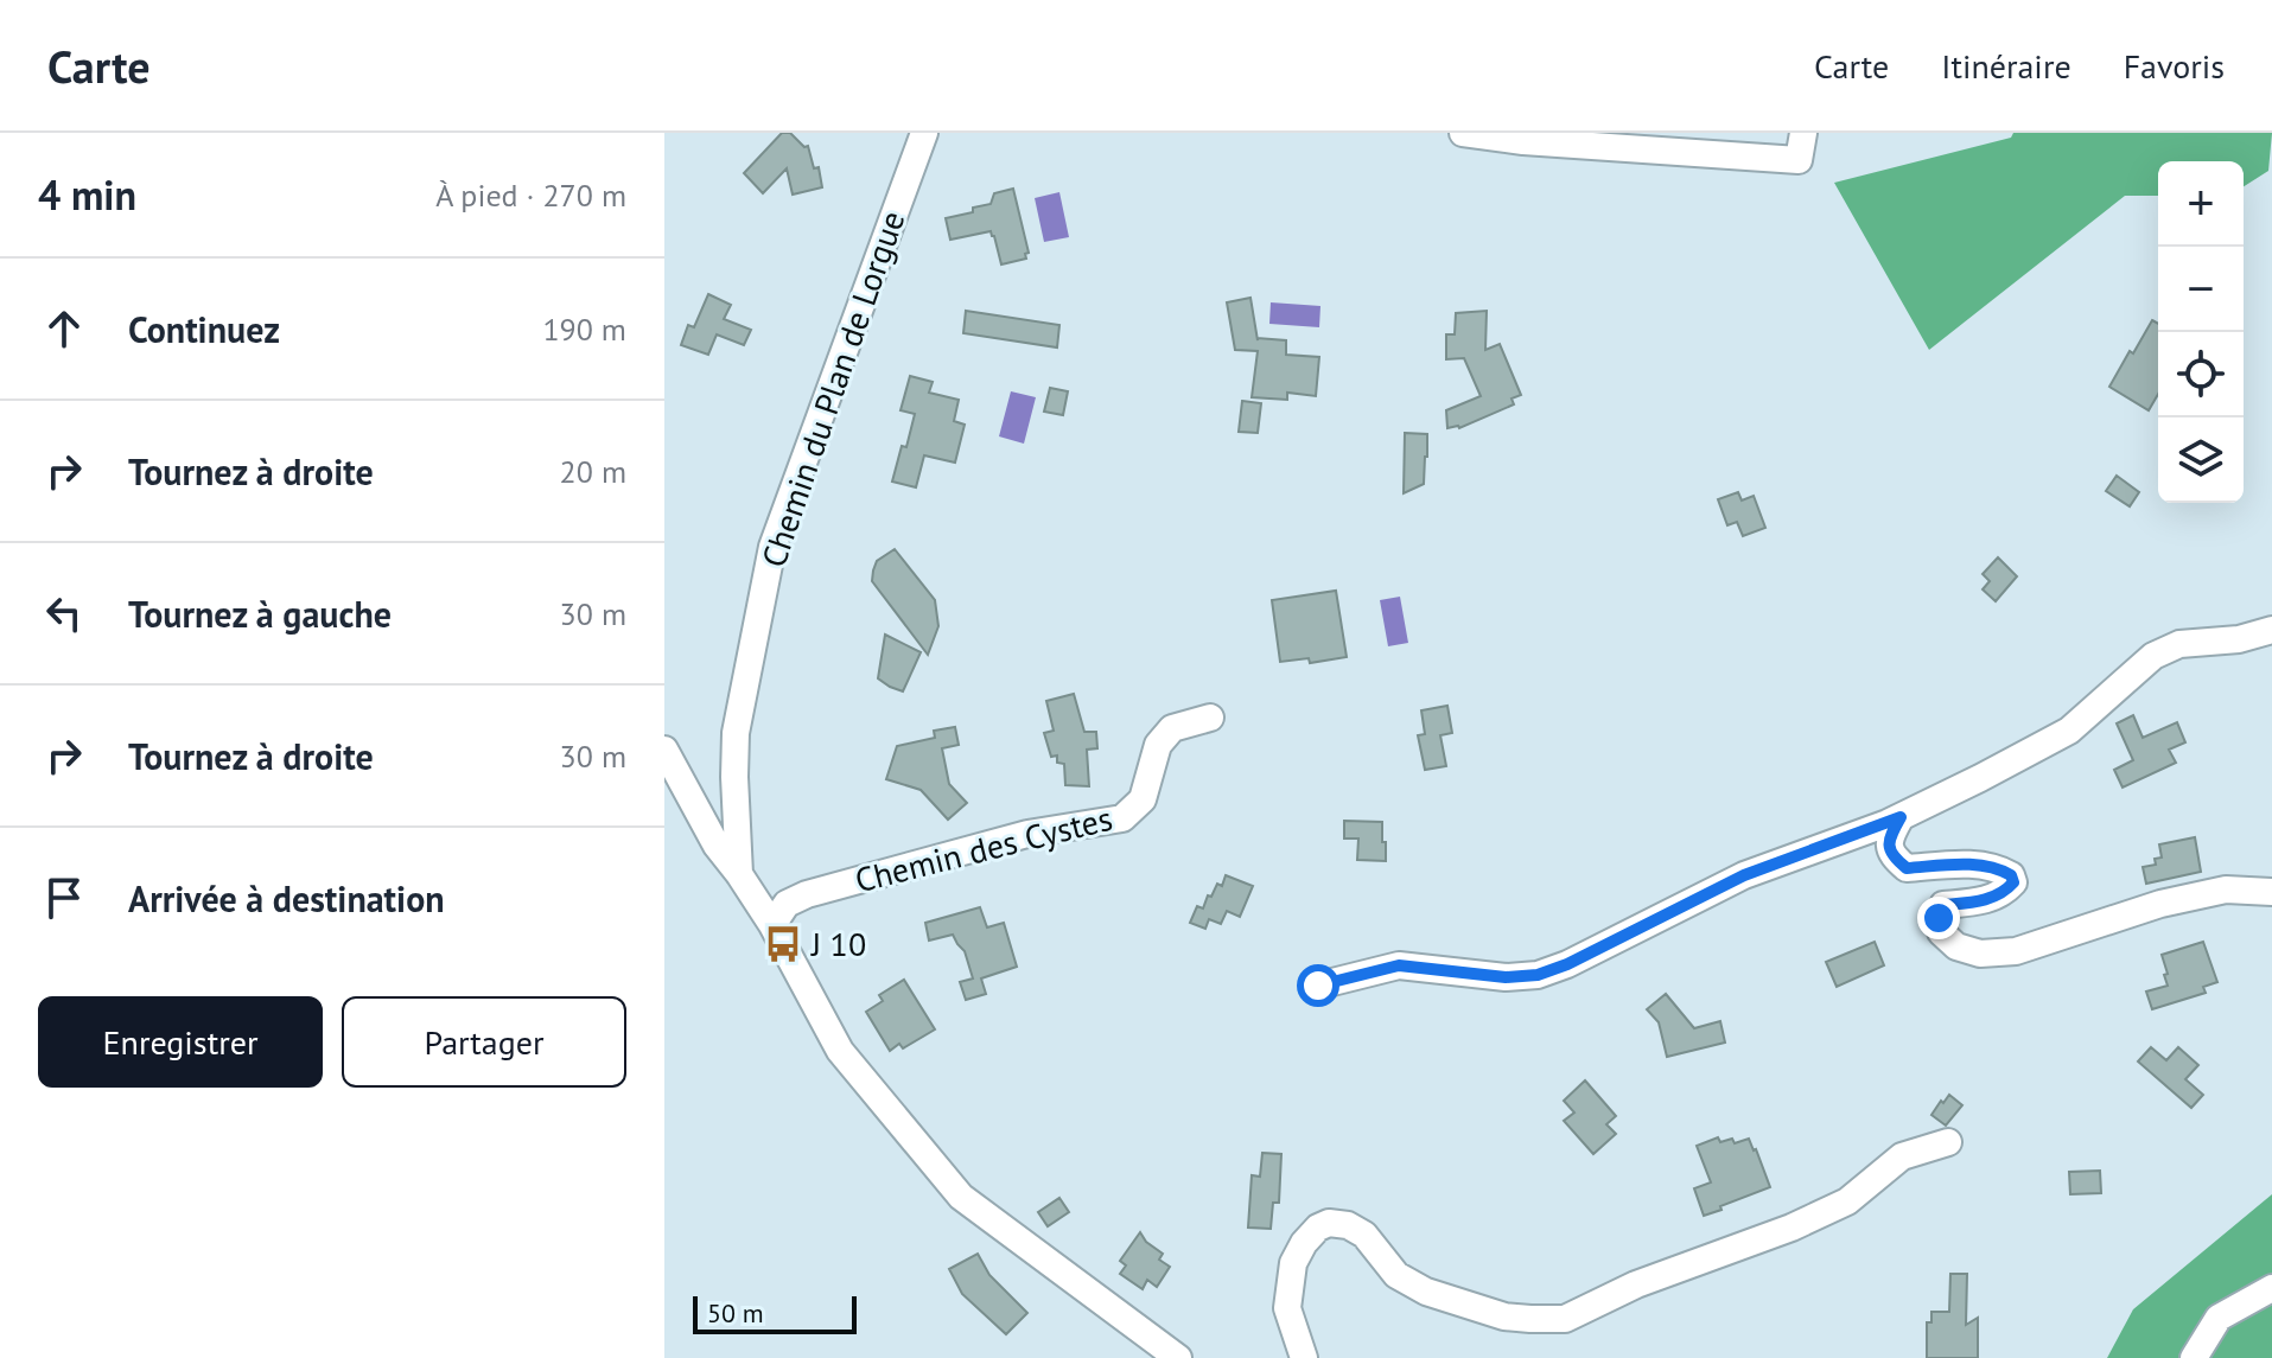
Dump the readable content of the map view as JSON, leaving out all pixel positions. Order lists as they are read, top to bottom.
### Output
{
  "streets": {
    "street": ["Chemin du Plan de Lorgue", "Chemin des Cystes"]
  },
  "places": {
    "bus stop": ["J 10"]
  },
  "scale_bar": "50 m",
  "page": {
    "header": "Carte",
    "nav": ["Carte", "Itinéraire", "Favoris"],
    "heading": ["4 min", "À pied · 270 m"],
    "map_buttons": ["+", "−"],
    "list": [
      ["Continuez", "190 m"],
      ["Tournez à droite", "20 m"],
      ["Tournez à gauche", "30 m"],
      ["Tournez à droite", "30 m"],
      "Arrivée à destination"
    ],
    "buttons": ["Enregistrer", "Partager"],
    "scale": "50 m"
  }
}
